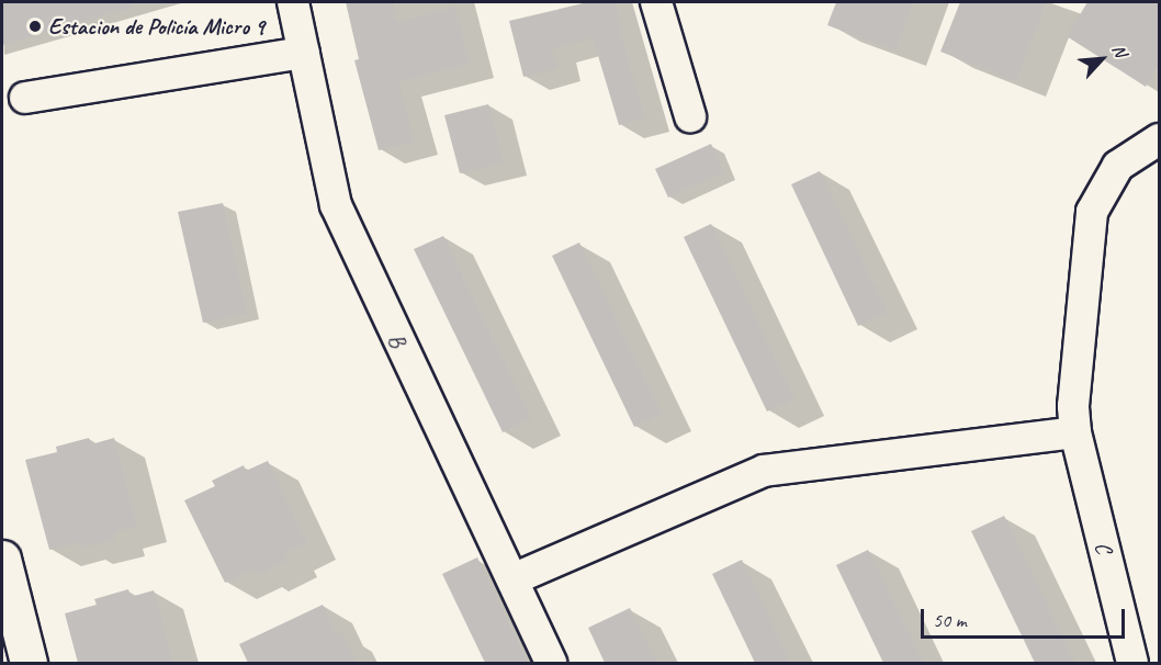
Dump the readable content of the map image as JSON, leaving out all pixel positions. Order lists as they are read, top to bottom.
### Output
{
  "streets": {
    "street": ["B", "C"]
  },
  "places": ["Estacion de Policía Micro 9"],
  "scale_bar": "50 m",
  "north": "top right"
}
